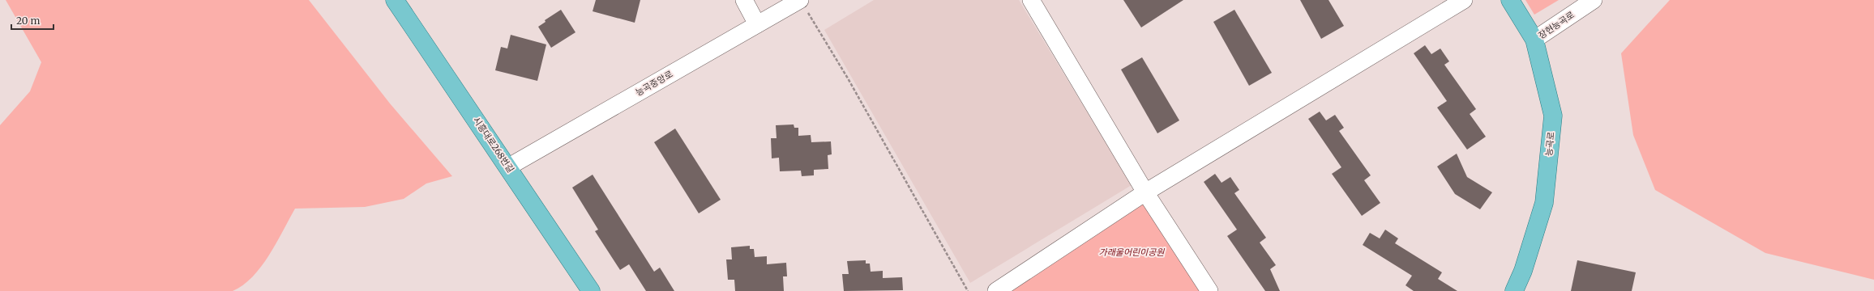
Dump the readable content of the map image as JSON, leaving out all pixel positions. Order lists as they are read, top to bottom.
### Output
{
  "streets": {
    "main road": ["능곡로", "시흥대로268번길"],
    "street": ["장현능곡로", "능곡중앙로"]
  },
  "crossings": [
    ["장현능곡로", "능곡로"],
    ["능곡중앙로", "시흥대로268번길"]
  ],
  "parks": ["가래울어린이공원"],
  "scale_bar": "20 m"
}
